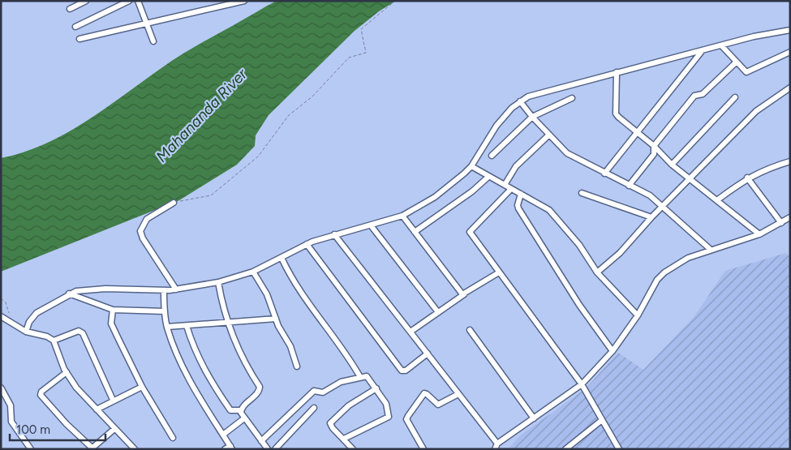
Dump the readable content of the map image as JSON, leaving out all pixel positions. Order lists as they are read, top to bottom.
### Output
{
  "water": ["Mahananda River"],
  "scale_bar": "100 m"
}
